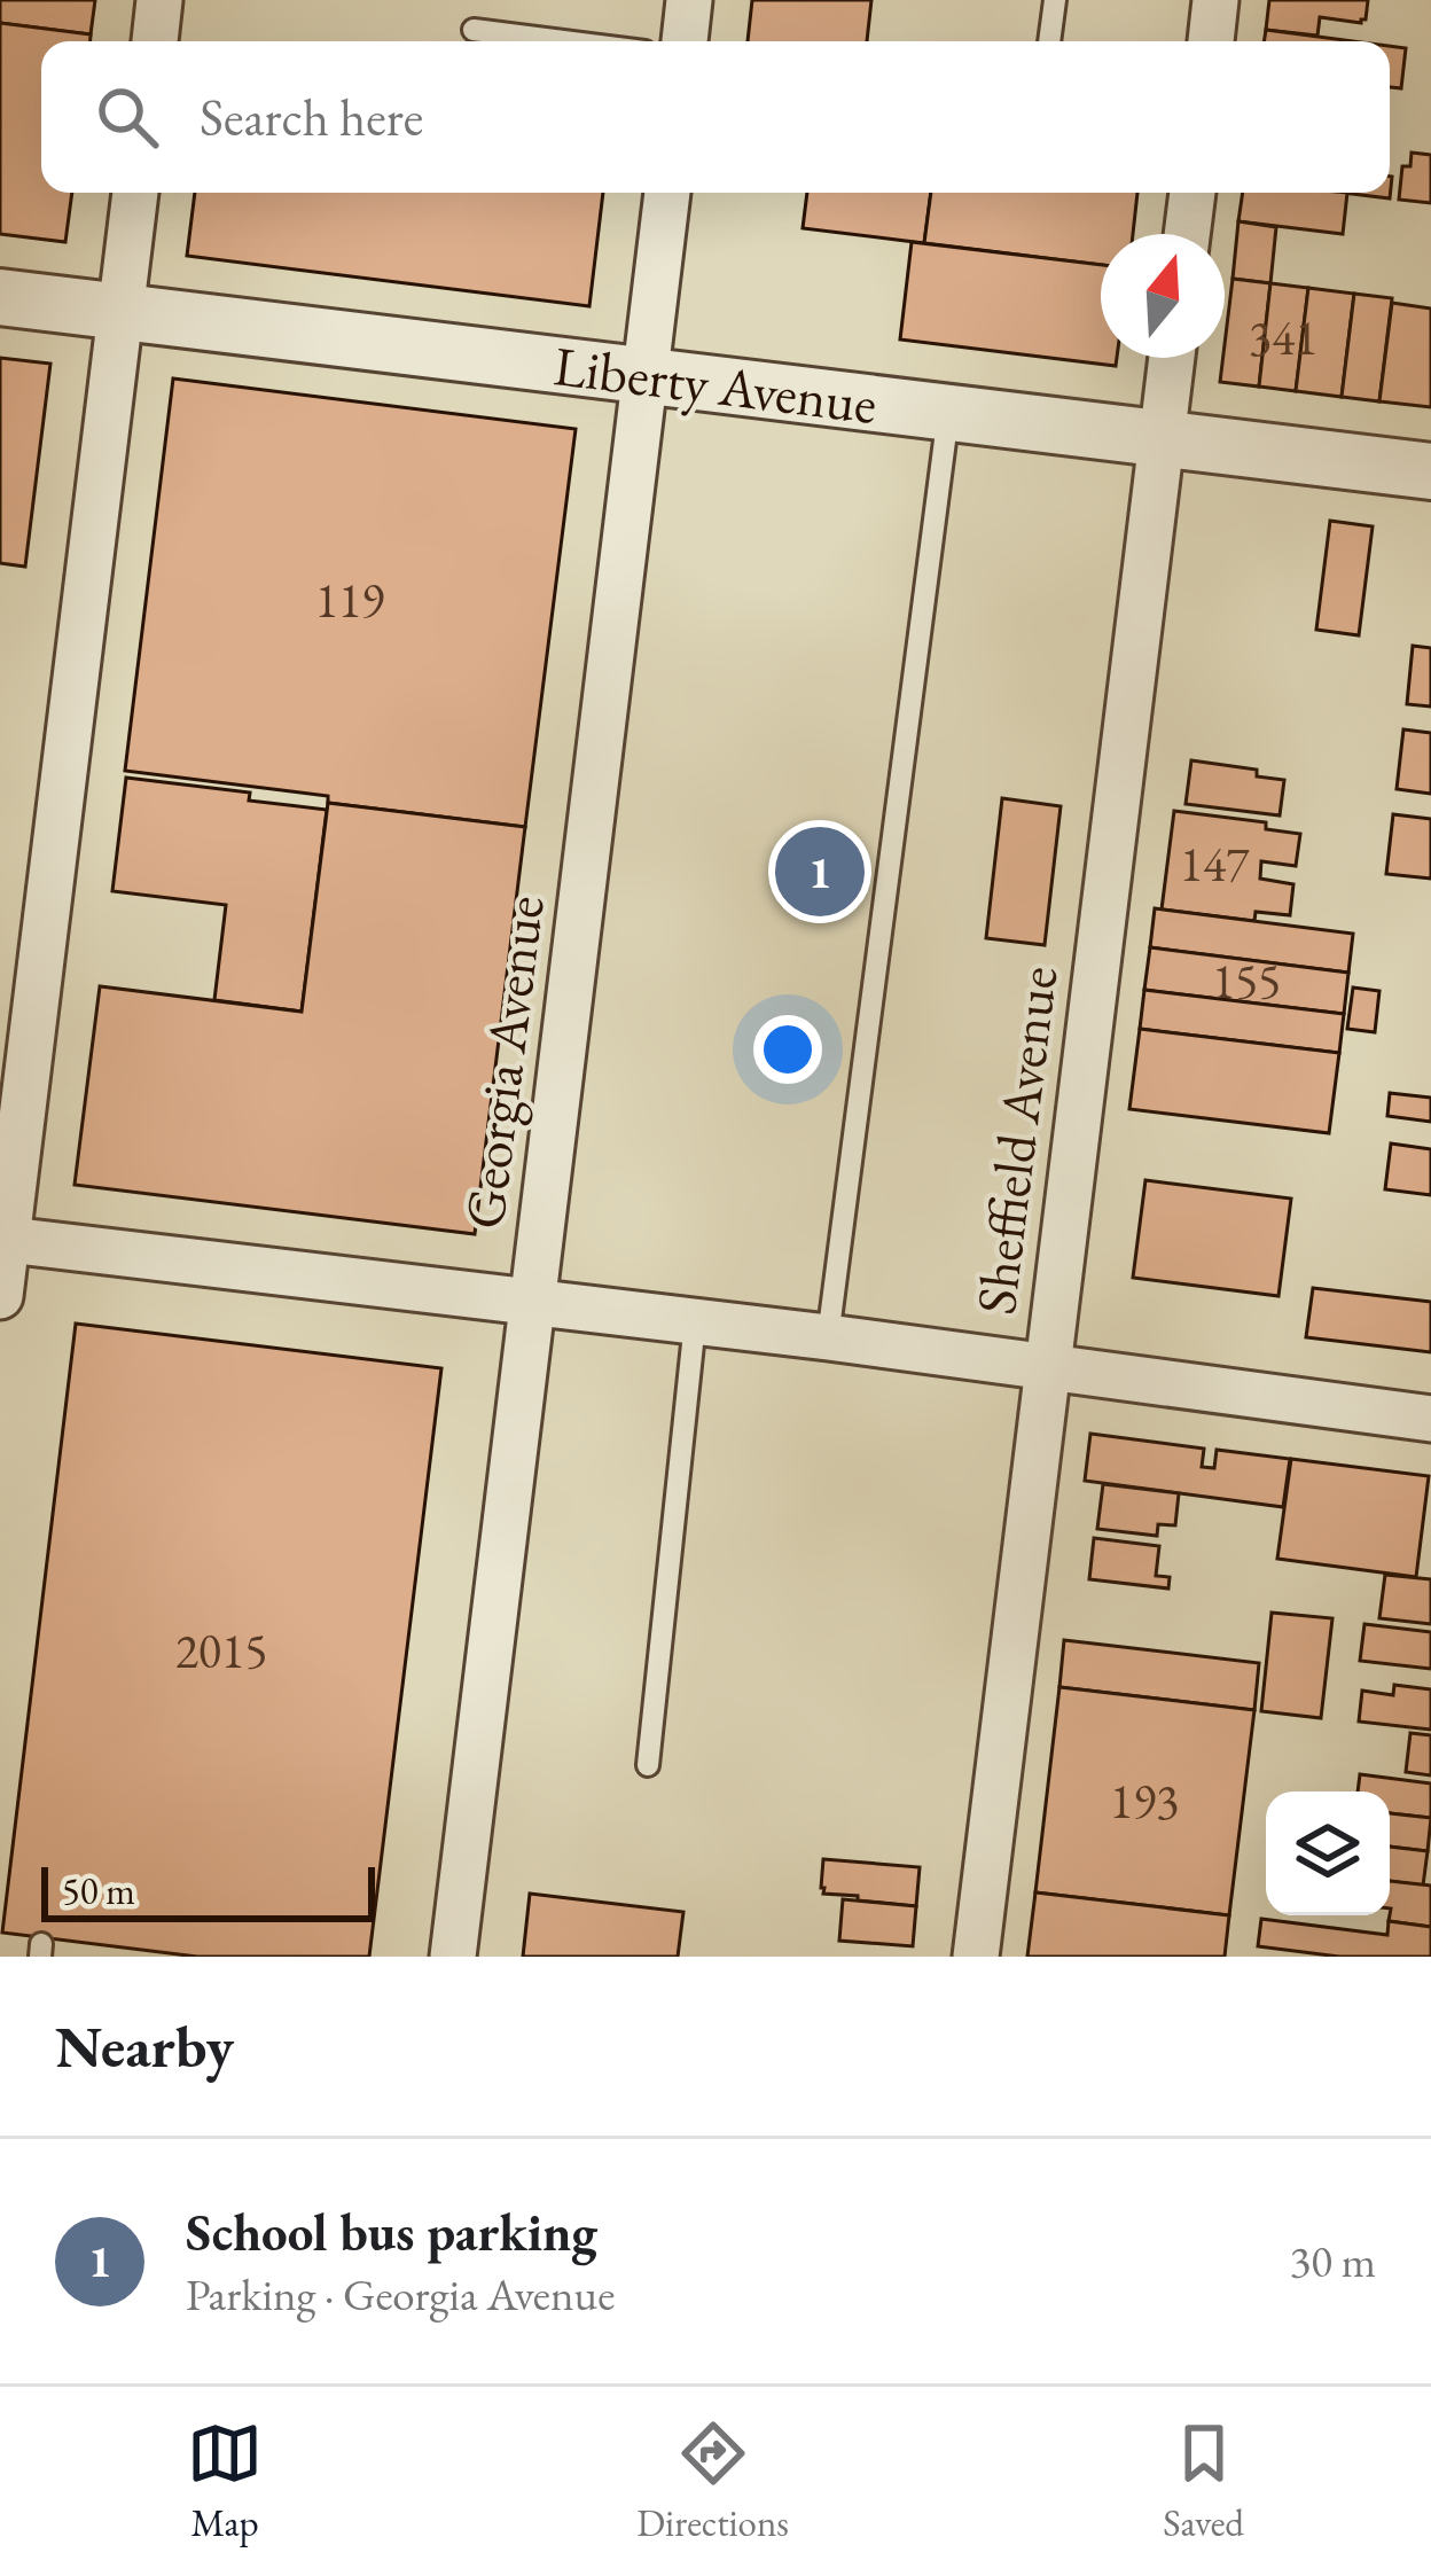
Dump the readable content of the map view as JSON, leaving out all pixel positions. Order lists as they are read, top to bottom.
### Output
{
  "streets": {
    "street": ["Liberty Avenue", "Georgia Avenue", "Sheffield Avenue"]
  },
  "crossings": [
    ["Liberty Avenue", "Georgia Avenue"],
    ["Liberty Avenue", "Sheffield Avenue"]
  ],
  "house_numbers": [
    "341",
    "119",
    "147",
    "155",
    "2015",
    "193"
  ],
  "scale_bar": "50 m",
  "north": "top",
  "page": {
    "search": "Search here",
    "pins": "1",
    "scale": "50 m",
    "heading": "Nearby",
    "list": [
      {
        "mark": "1",
        "name": "School bus parking",
        "note": "Parking · Georgia Avenue",
        "value": "30 m"
      }
    ],
    "nav": ["Map", "Directions", "Saved"]
  }
}
